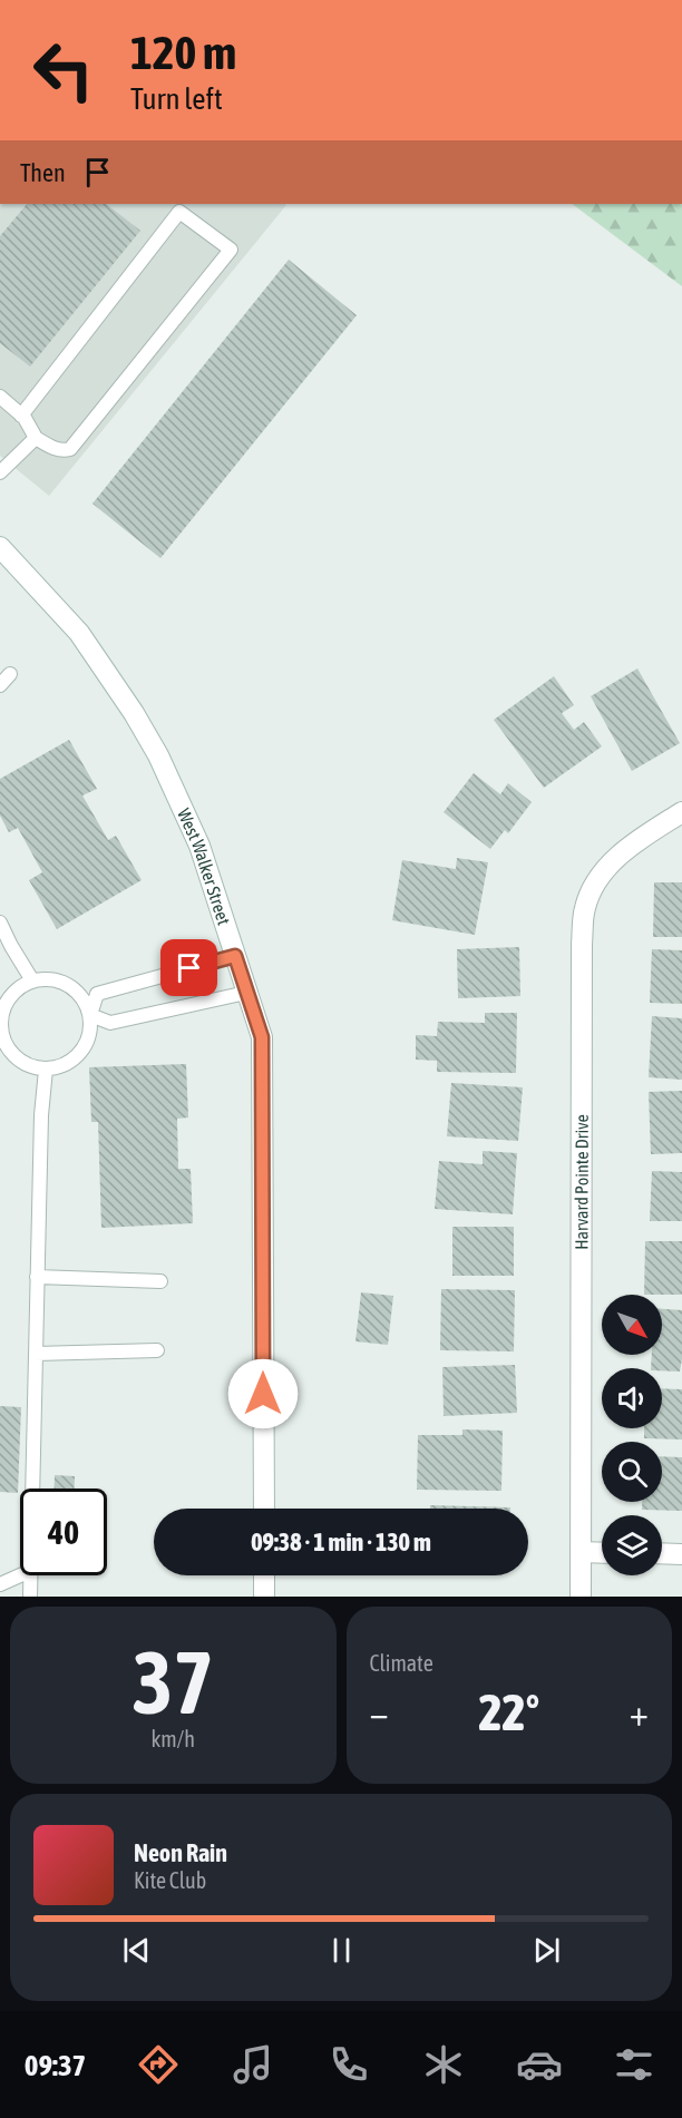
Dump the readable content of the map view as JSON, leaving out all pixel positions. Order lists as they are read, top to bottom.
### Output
{
  "streets": {
    "street": ["West Walker Street", "Harvard Pointe Drive"]
  },
  "north": "bottom right",
  "page": {
    "turn": ["120 m", "Turn left"],
    "then": "Then",
    "limit": "40",
    "trip": "09:38 · 1 min · 130 m",
    "tile": [
      ["37", "km/h"],
      "Climate"
    ],
    "heat": ["−", "22°", "+"],
    "song": ["Neon Rain", "Kite Club"],
    "tabs": "09:37"
  }
}
